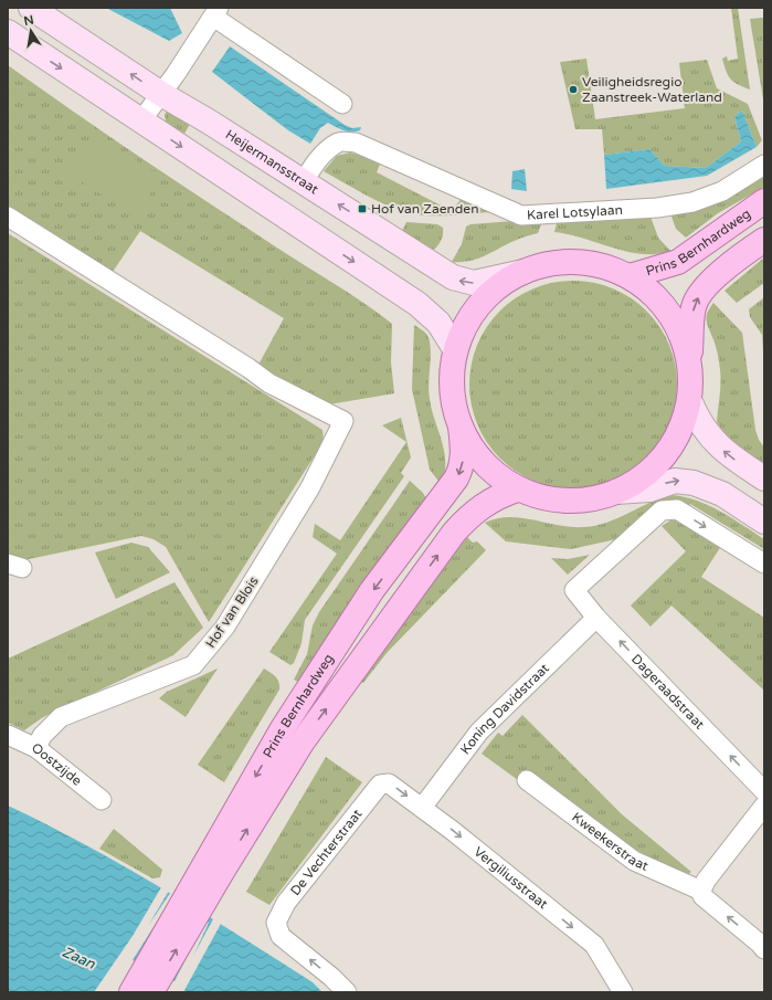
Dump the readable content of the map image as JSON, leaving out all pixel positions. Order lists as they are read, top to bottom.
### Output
{
  "streets": {
    "main road": ["Heijermansstraat", "Prins Bernhardweg"],
    "street": [
      "Karel Lotsylaan",
      "Hof van Blois",
      "Dageraadstraat",
      "Koning Davidstraat",
      "Oostzijde",
      "Kweekerstraat",
      "De Vechterstraat",
      "Vergiliusstraat"
    ]
  },
  "crossings": [
    ["Heijermansstraat", "Karel Lotsylaan"],
    ["Hof van Blois", "Oostzijde"],
    ["Dageraadstraat", "Koning Davidstraat"],
    ["Koning Davidstraat", "Vergiliusstraat"],
    ["De Vechterstraat", "Vergiliusstraat"]
  ],
  "one_way": ["Vergiliusstraat"],
  "water": ["Zaan"],
  "places": {
    "other": ["Veiligheidsregio Zaanstreek-Waterland"],
    "transit": ["Hof van Zaenden"]
  },
  "north": "top"
}
